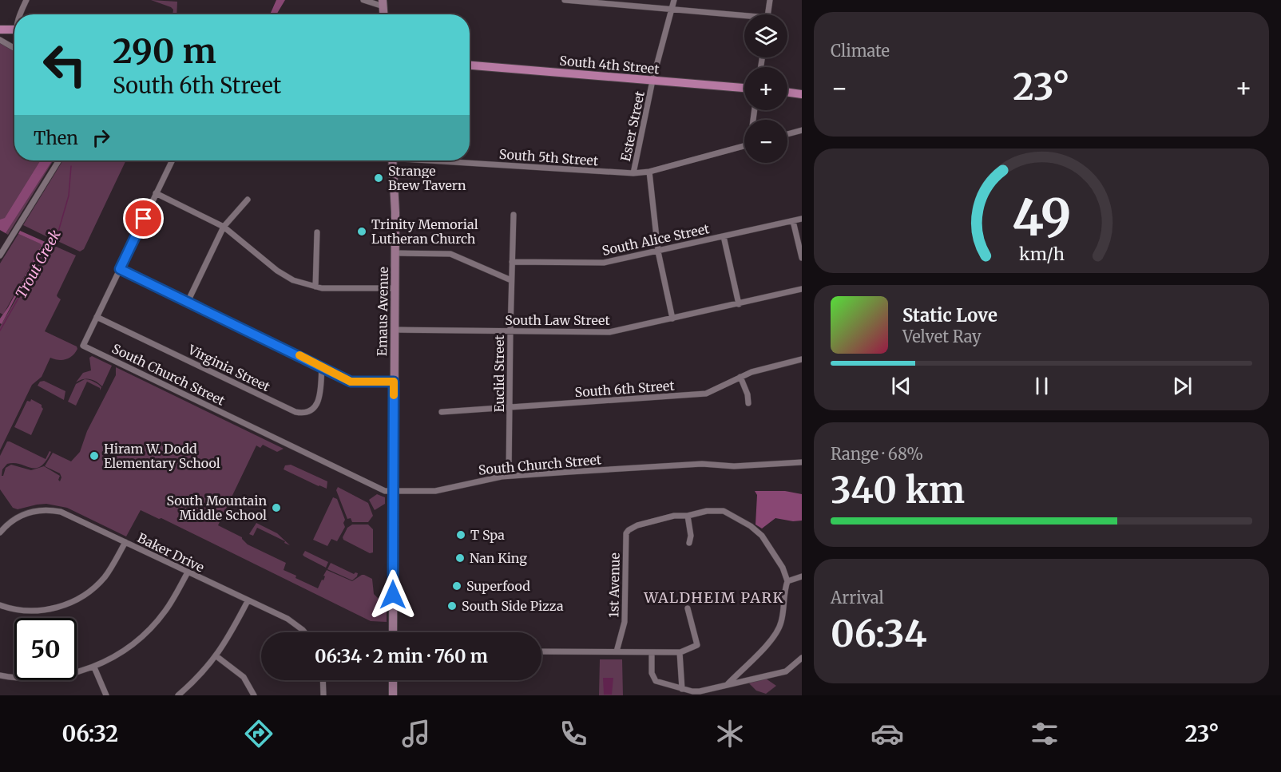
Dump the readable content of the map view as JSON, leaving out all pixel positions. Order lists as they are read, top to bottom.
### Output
{
  "streets": {
    "main road": ["South 4th Street", "Emaus Avenue"],
    "street": [
      "Ester Street",
      "South 5th Street",
      "South Alice Street",
      "South Law Street",
      "Virginia Street",
      "Euclid Street",
      "South Church Street",
      "South 6th Street",
      "Baker Drive",
      "1st Avenue"
    ]
  },
  "crossings": [
    ["South 4th Street", "Ester Street"],
    ["Ester Street", "South 5th Street"],
    ["South Alice Street", "Euclid Street"],
    ["Emaus Avenue", "South Law Street"],
    ["Emaus Avenue", "South Church Street"],
    ["South Law Street", "Euclid Street"],
    ["Virginia Street", "South Church Street"],
    ["Euclid Street", "South Church Street"],
    ["Euclid Street", "South 6th Street"]
  ],
  "districts": ["WALDHEIM PARK"],
  "water": ["Trout Creek"],
  "places": [
    "Strange Brew Tavern",
    "Trinity Memorial Lutheran Church",
    "Hiram W. Dodd Elementary School",
    "South Mountain Middle School",
    "T Spa",
    "Nan King",
    "Superfood",
    "South Side Pizza"
  ],
  "page": {
    "tile": [
      "Climate",
      ["Range · 68%", "340 km"],
      ["Arrival", "06:34"]
    ],
    "map_buttons": ["+", "−"],
    "turn": ["290 m", "South 6th Street"],
    "heat": ["−", "23°", "+"],
    "then": "Then",
    "song": ["Static Love", "Velvet Ray"],
    "limit": "50",
    "trip": "06:34 · 2 min · 760 m",
    "tabs": ["06:32", "23°"],
    "gauge": ["49", "km/h"]
  }
}
